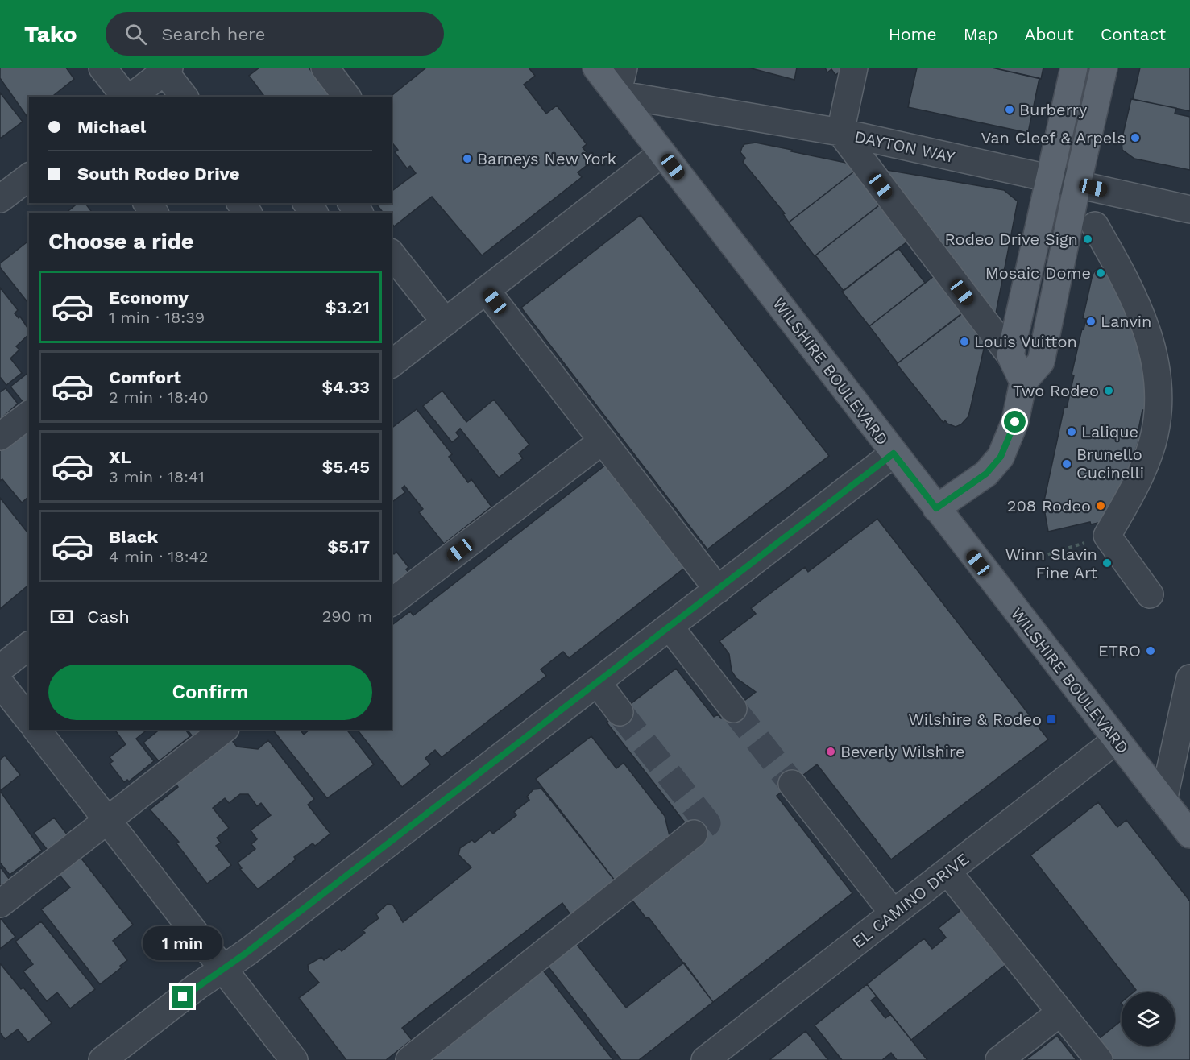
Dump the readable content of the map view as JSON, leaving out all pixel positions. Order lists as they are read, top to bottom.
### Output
{
  "streets": {
    "main road": ["WILSHIRE BOULEVARD"],
    "street": ["DAYTON WAY", "EL CAMINO DRIVE"]
  },
  "crossings": [
    ["DAYTON WAY", "WILSHIRE BOULEVARD"],
    ["WILSHIRE BOULEVARD", "EL CAMINO DRIVE"]
  ],
  "places": {
    "other": [
      "Burberry",
      "Van Cleef & Arpels",
      "Barneys New York",
      "Rodeo Drive Sign",
      "Mosaic Dome",
      "Lanvin",
      "Louis Vuitton",
      "Two Rodeo",
      "Lalique",
      "Brunello Cucinelli",
      "208 Rodeo",
      "Winn Slavin Fine Art",
      "ETRO",
      "Beverly Wilshire"
    ],
    "transit": ["Wilshire & Rodeo"]
  },
  "page": {
    "header": "Tako",
    "search": "Search here",
    "nav": [
      "Home",
      "Map",
      "About",
      "Contact"
    ],
    "banner": ["Michael", "South Rodeo Drive"],
    "heading": "Choose a ride",
    "list": [
      {
        "name": "Economy",
        "note": "1 min · 18:39",
        "value": "$3.21"
      },
      {
        "name": "Comfort",
        "note": "2 min · 18:40",
        "value": "$4.33"
      },
      {
        "name": "XL",
        "note": "3 min · 18:41",
        "value": "$5.45"
      },
      {
        "name": "Black",
        "note": "4 min · 18:42",
        "value": "$5.17"
      }
    ],
    "pay": ["Cash", "290 m"],
    "buttons": "Confirm",
    "bubble": "1 min"
  }
}
